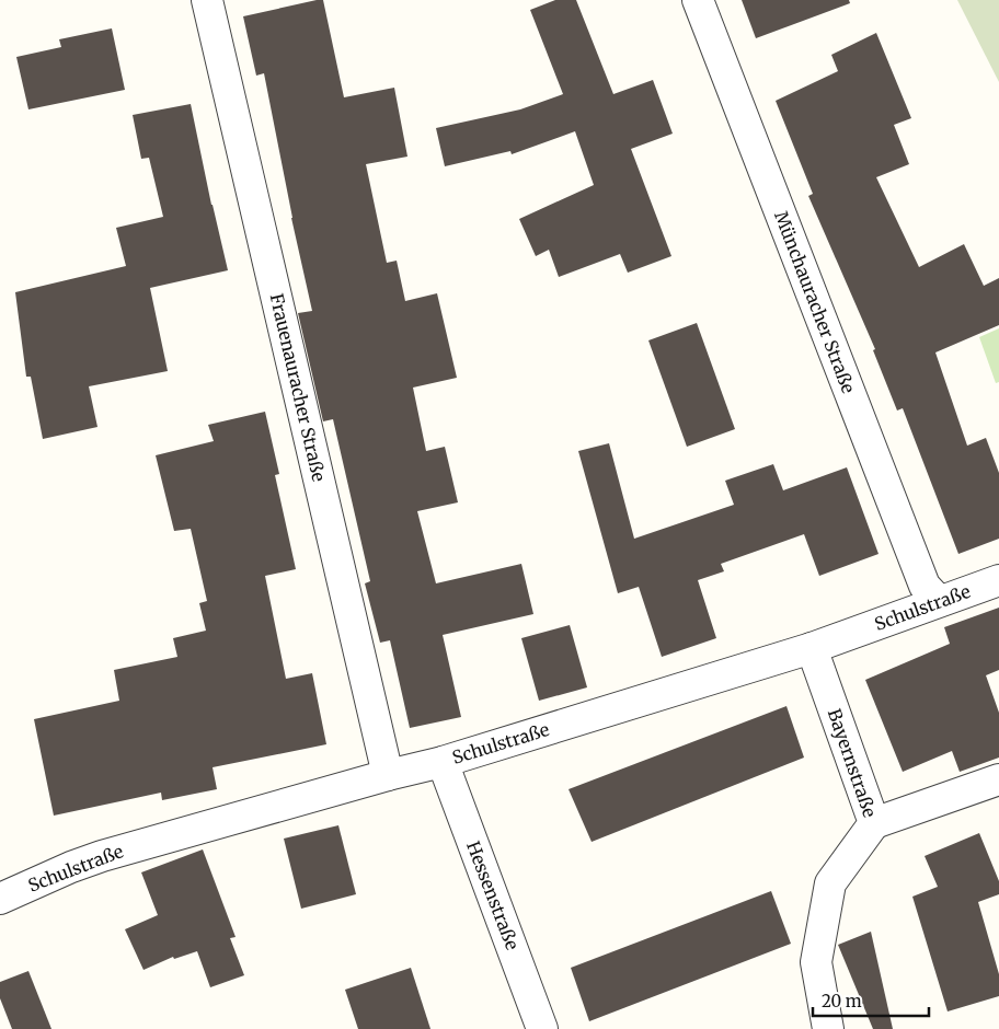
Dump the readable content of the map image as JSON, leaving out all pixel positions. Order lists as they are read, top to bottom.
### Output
{
  "streets": {
    "street": [
      "Münchauracher Straße",
      "Frauenauracher Straße",
      "Schulstraße",
      "Bayernstraße",
      "Hessenstraße"
    ]
  },
  "crossings": [
    ["Münchauracher Straße", "Schulstraße"],
    ["Frauenauracher Straße", "Schulstraße"],
    ["Schulstraße", "Bayernstraße"],
    ["Schulstraße", "Hessenstraße"]
  ],
  "scale_bar": "20 m"
}
